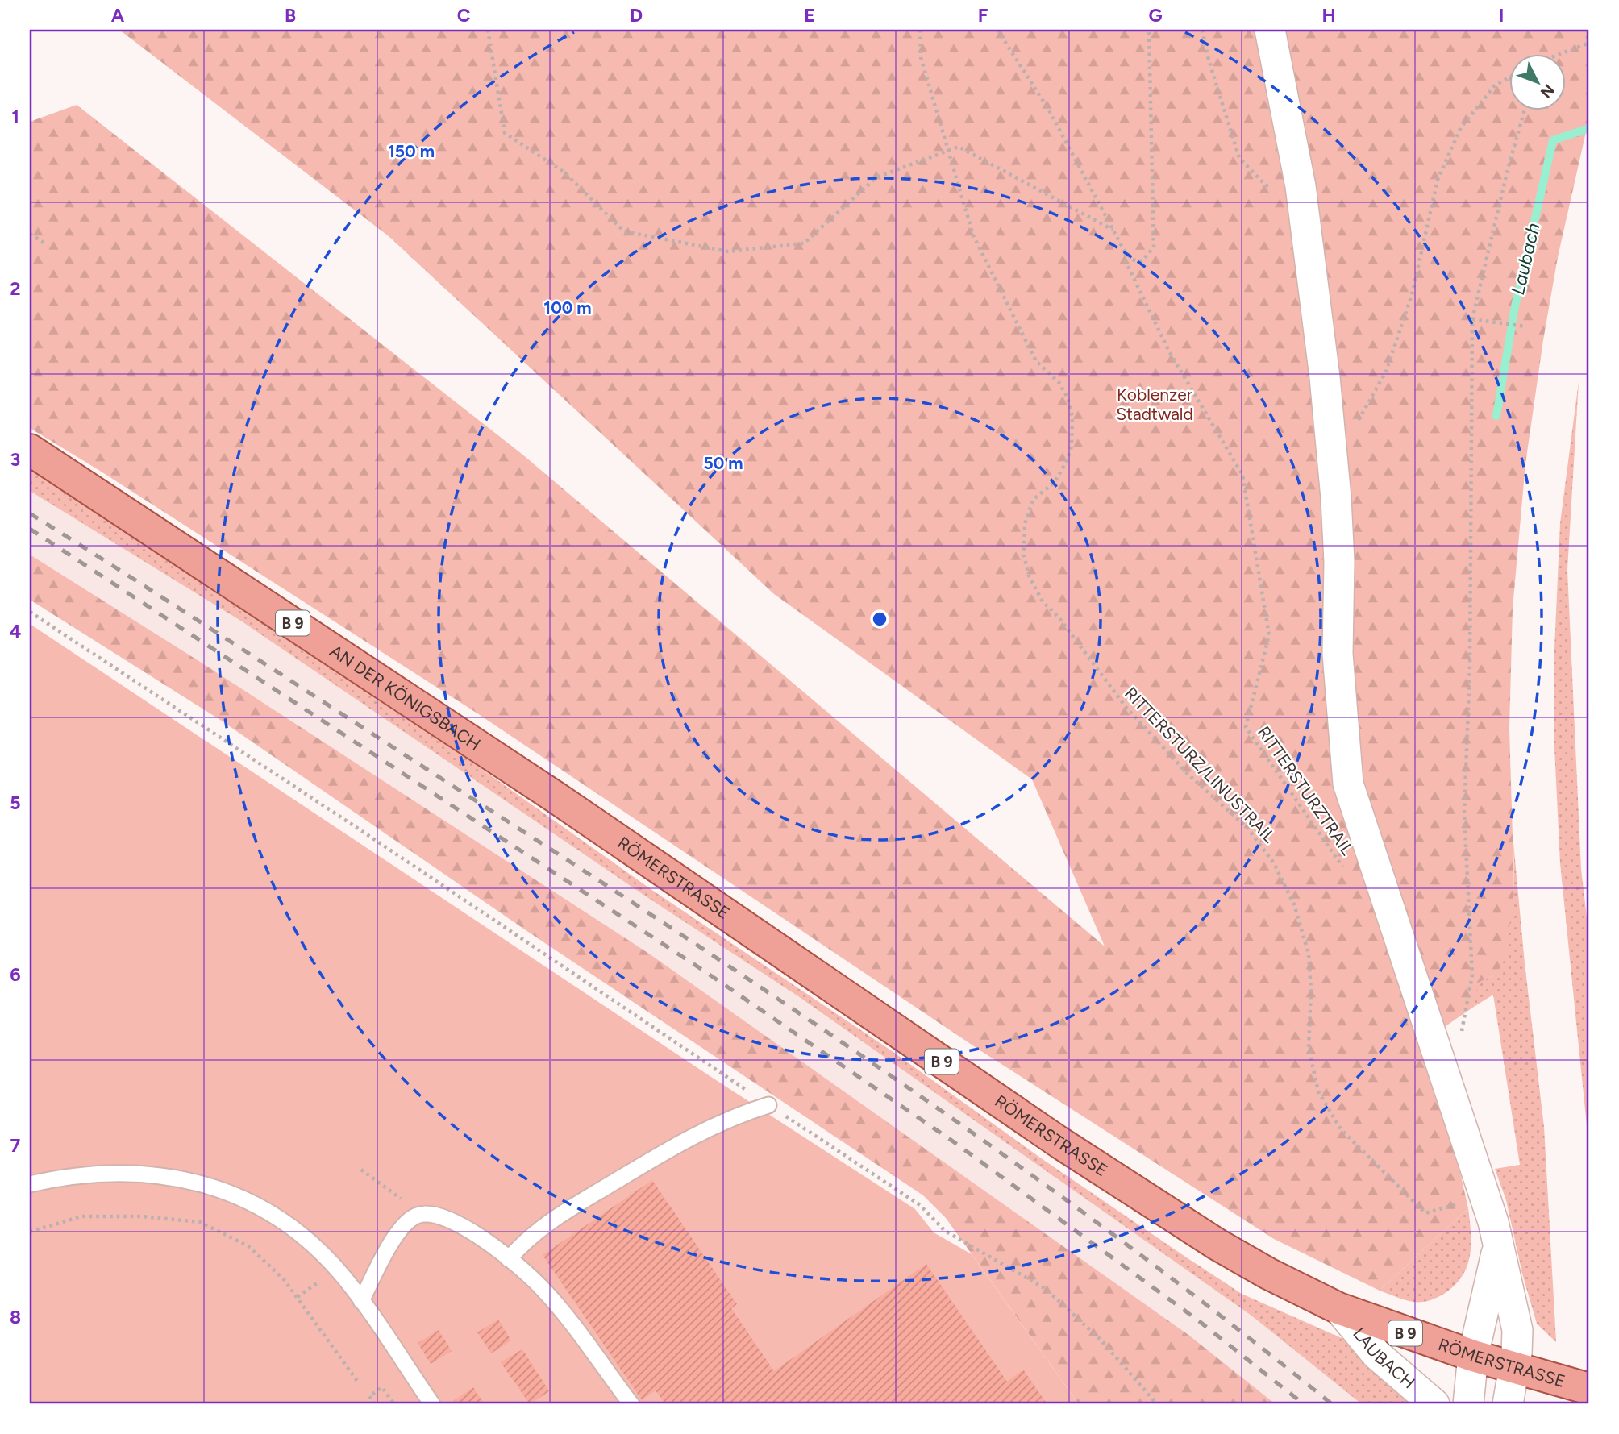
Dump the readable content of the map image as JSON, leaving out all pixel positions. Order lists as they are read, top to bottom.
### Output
{
  "streets": {
    "main road": ["B 9", "AN DER KÖNIGSBACH", "RÖMERSTRASSE"],
    "street": ["LAUBACH"],
    "path": ["RITTERSTURZ/LINUSTRAIL", "RITTERSTURZTRAIL"]
  },
  "crossings": [
    ["AN DER KÖNIGSBACH", "RÖMERSTRASSE"],
    ["RÖMERSTRASSE", "LAUBACH"]
  ],
  "water": ["Laubach"],
  "parks": ["Koblenzer Stadtwald"],
  "north": "bottom right",
  "grid": {
    "columns": [
      "A",
      "B",
      "C",
      "D",
      "E",
      "F",
      "G",
      "H",
      "I"
    ],
    "rows": [
      "1",
      "2",
      "3",
      "4",
      "5",
      "6",
      "7",
      "8"
    ]
  },
  "rings": ["150 m", "100 m", "50 m"]
}
